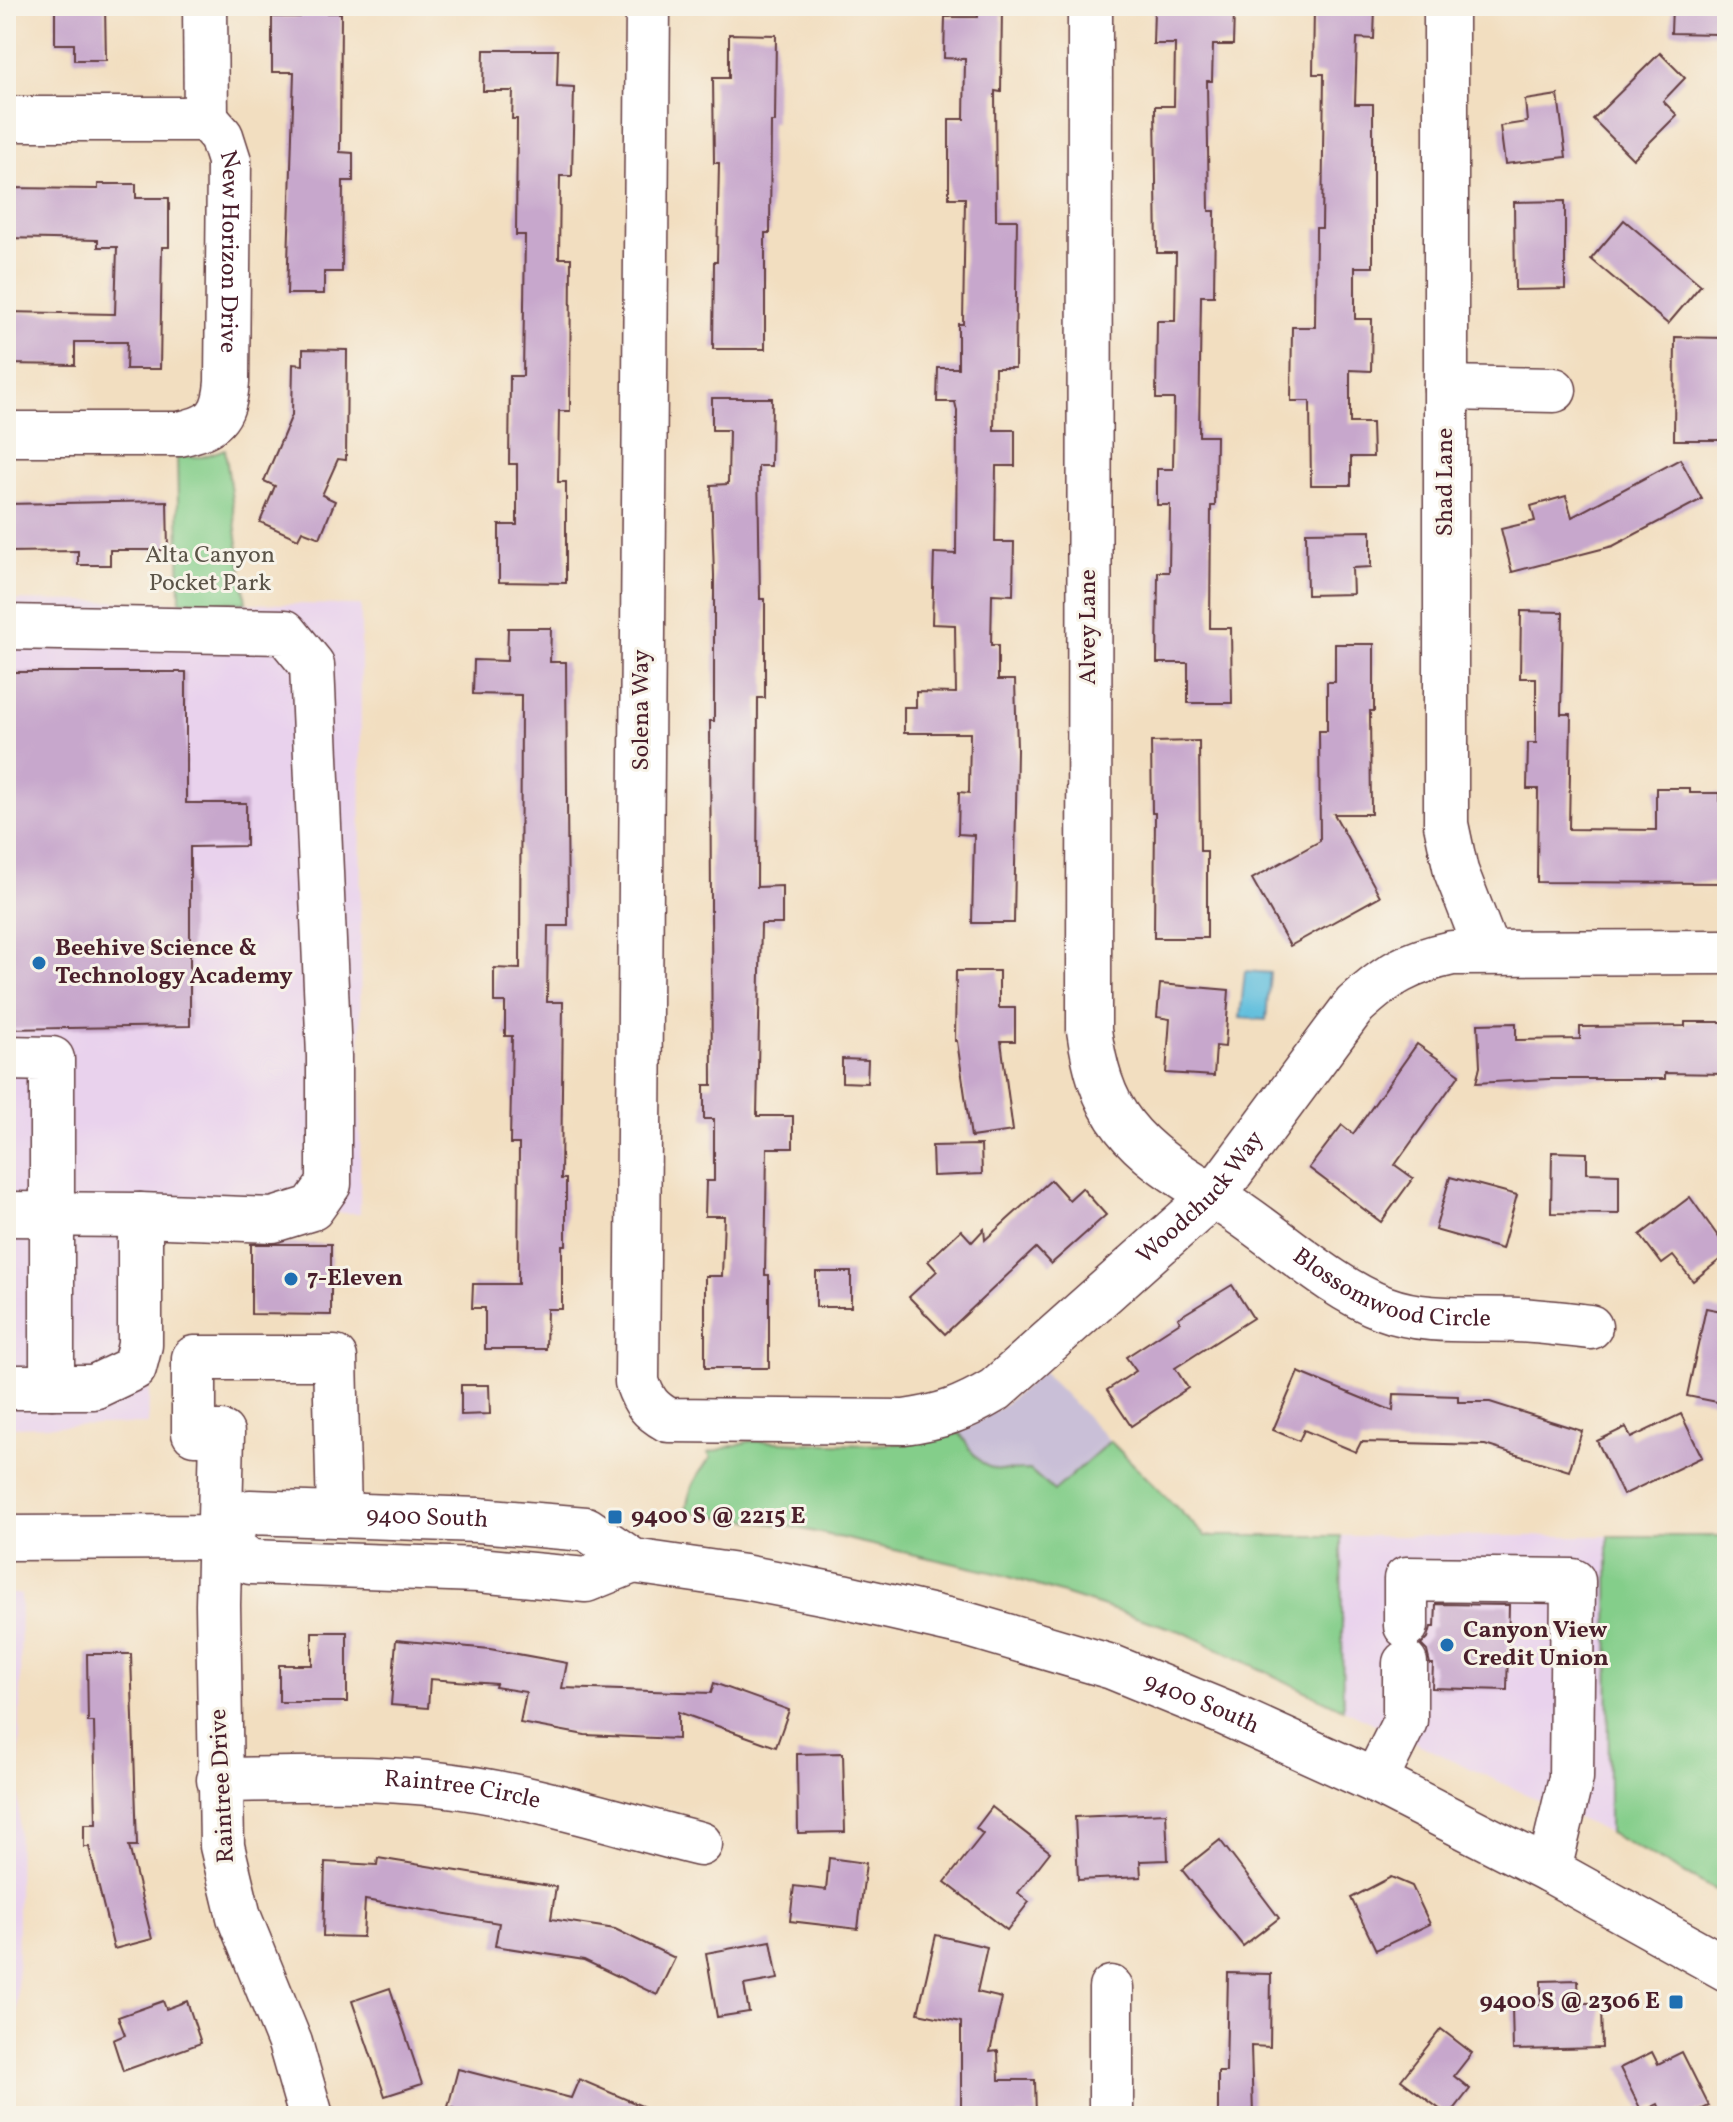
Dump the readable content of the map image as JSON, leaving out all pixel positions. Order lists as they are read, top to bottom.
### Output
{
  "streets": {
    "street": [
      "New Horizon Drive",
      "Shad Lane",
      "Alvey Lane",
      "Solena Way",
      "Woodchuck Way",
      "Blossomwood Circle",
      "9400 South",
      "Raintree Drive",
      "Raintree Circle"
    ]
  },
  "crossings": [
    ["Shad Lane", "Woodchuck Way"],
    ["Alvey Lane", "Woodchuck Way"],
    ["Alvey Lane", "Blossomwood Circle"],
    ["Solena Way", "Woodchuck Way"],
    ["Woodchuck Way", "Blossomwood Circle"],
    ["9400 South", "Raintree Drive"],
    ["Raintree Drive", "Raintree Circle"]
  ],
  "parks": ["Alta Canyon Pocket Park"],
  "places": {
    "other": ["Beehive Science & Technology Academy", "7-Eleven", "Canyon View Credit Union"],
    "transit": ["9400 S @ 2215 E", "9400 S @ 2306 E"]
  }
}
